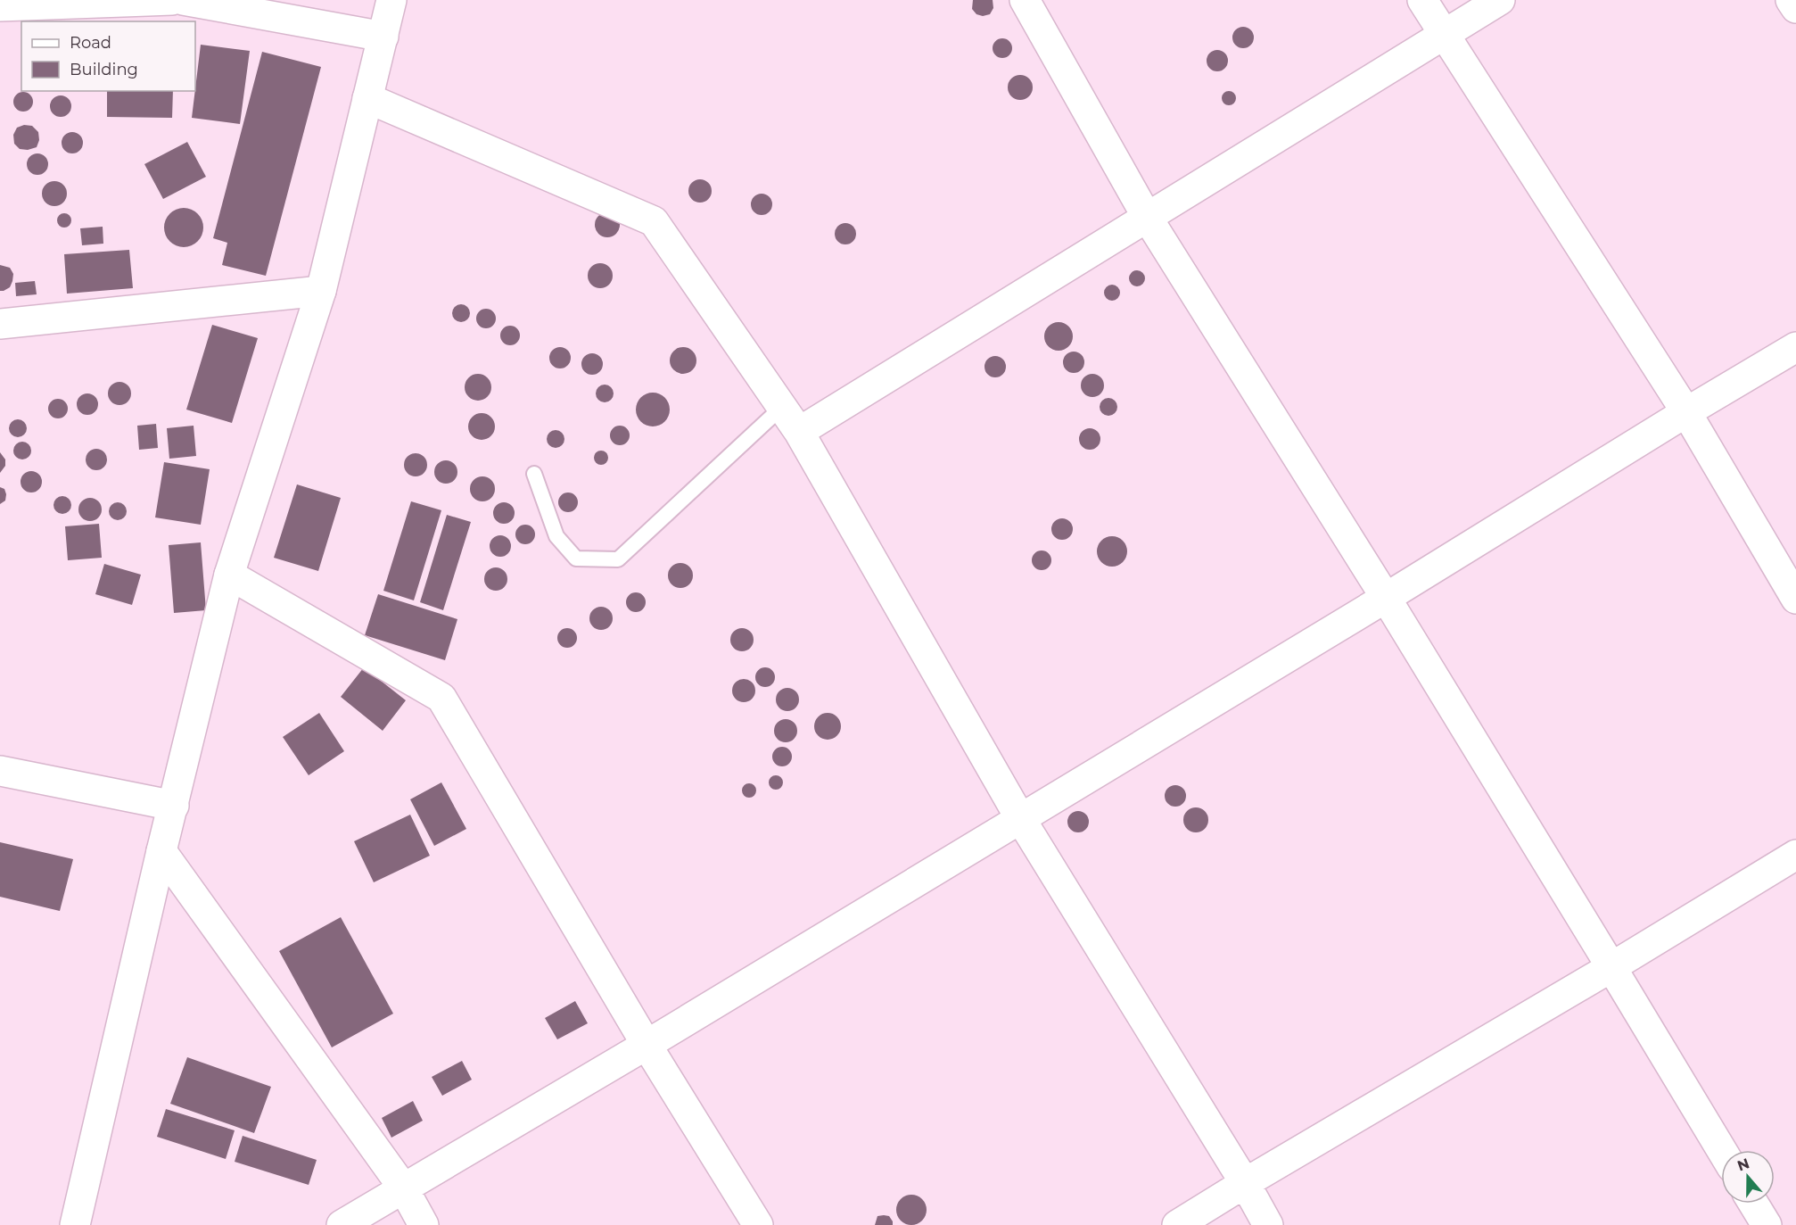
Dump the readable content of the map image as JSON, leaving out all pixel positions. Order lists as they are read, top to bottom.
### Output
{
  "legend": ["Road", "Building"],
  "north": "top"
}
